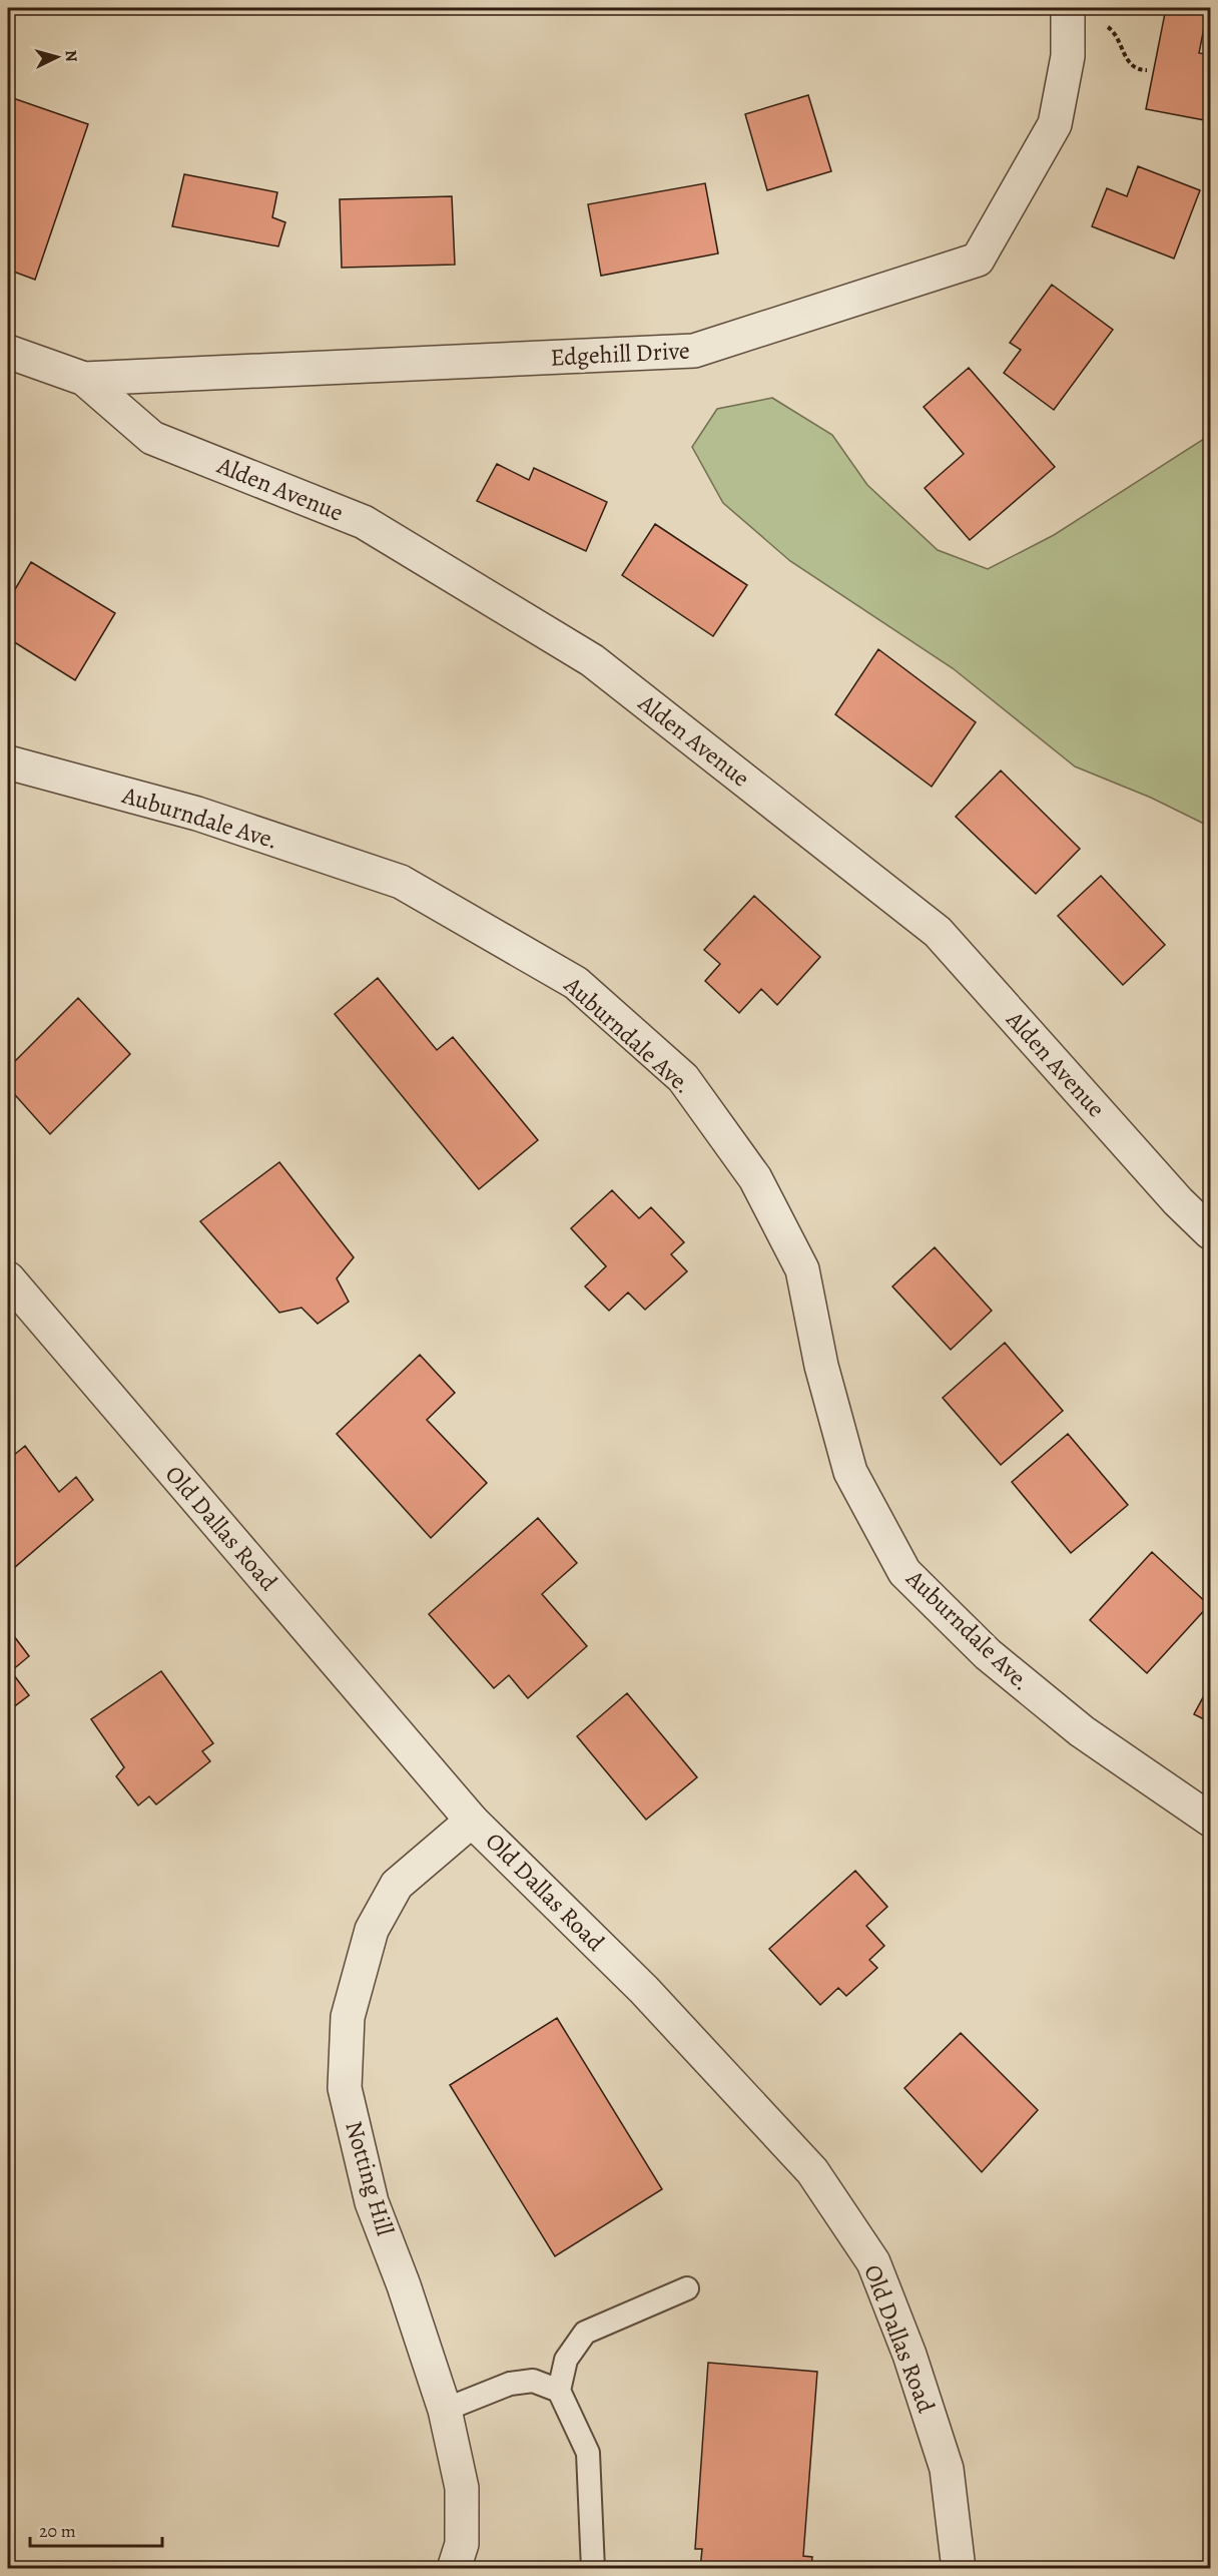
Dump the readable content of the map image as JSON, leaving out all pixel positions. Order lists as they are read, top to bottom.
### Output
{
  "streets": {
    "street": [
      "Edgehill Drive",
      "Alden Avenue",
      "Auburndale Ave.",
      "Old Dallas Road",
      "Notting Hill"
    ]
  },
  "crossings": [
    ["Edgehill Drive", "Alden Avenue"],
    ["Old Dallas Road", "Notting Hill"]
  ],
  "scale_bar": "20 m",
  "north": "right"
}
